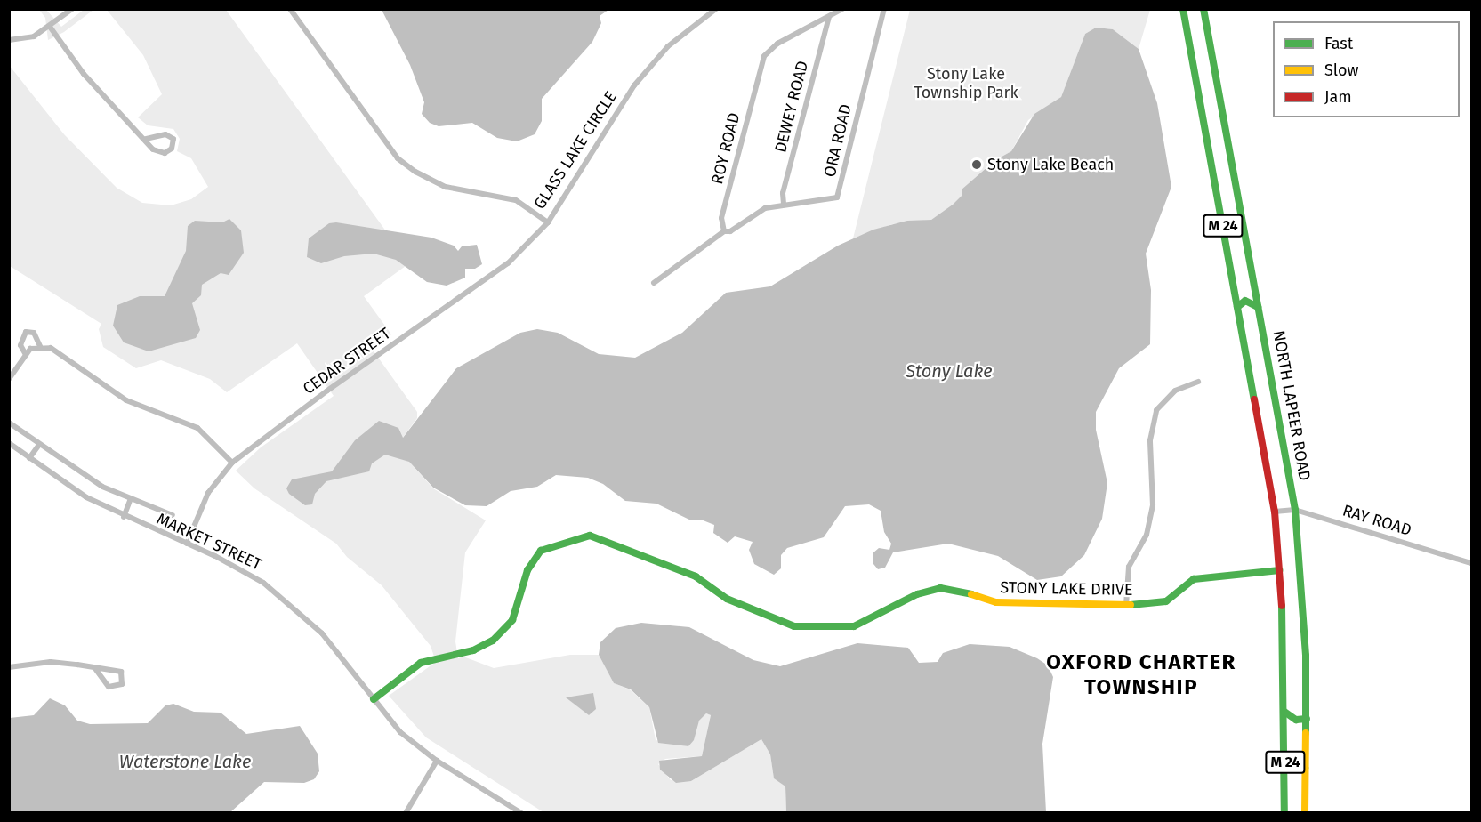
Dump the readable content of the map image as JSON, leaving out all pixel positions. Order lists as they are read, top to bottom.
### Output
{
  "streets": {
    "main road": ["M 24", "NORTH LAPEER ROAD", "STONY LAKE DRIVE"],
    "street": [
      "DEWEY ROAD",
      "ORA ROAD",
      "ROY ROAD",
      "GLASS LAKE CIRCLE",
      "CEDAR STREET",
      "RAY ROAD",
      "MARKET STREET"
    ]
  },
  "crossings": [
    ["DEWEY ROAD", "ORA ROAD"],
    ["DEWEY ROAD", "ROY ROAD"],
    ["ORA ROAD", "ROY ROAD"],
    ["GLASS LAKE CIRCLE", "CEDAR STREET"],
    ["M 24", "RAY ROAD"],
    ["M 24", "STONY LAKE DRIVE"],
    ["CEDAR STREET", "MARKET STREET"],
    ["NORTH LAPEER ROAD", "RAY ROAD"],
    ["MARKET STREET", "STONY LAKE DRIVE"]
  ],
  "districts": ["OXFORD CHARTER TOWNSHIP"],
  "water": ["Stony Lake", "Waterstone Lake"],
  "parks": ["Stony Lake Township Park"],
  "places": ["Stony Lake Beach"],
  "legend": ["Fast", "Slow", "Jam"]
}
